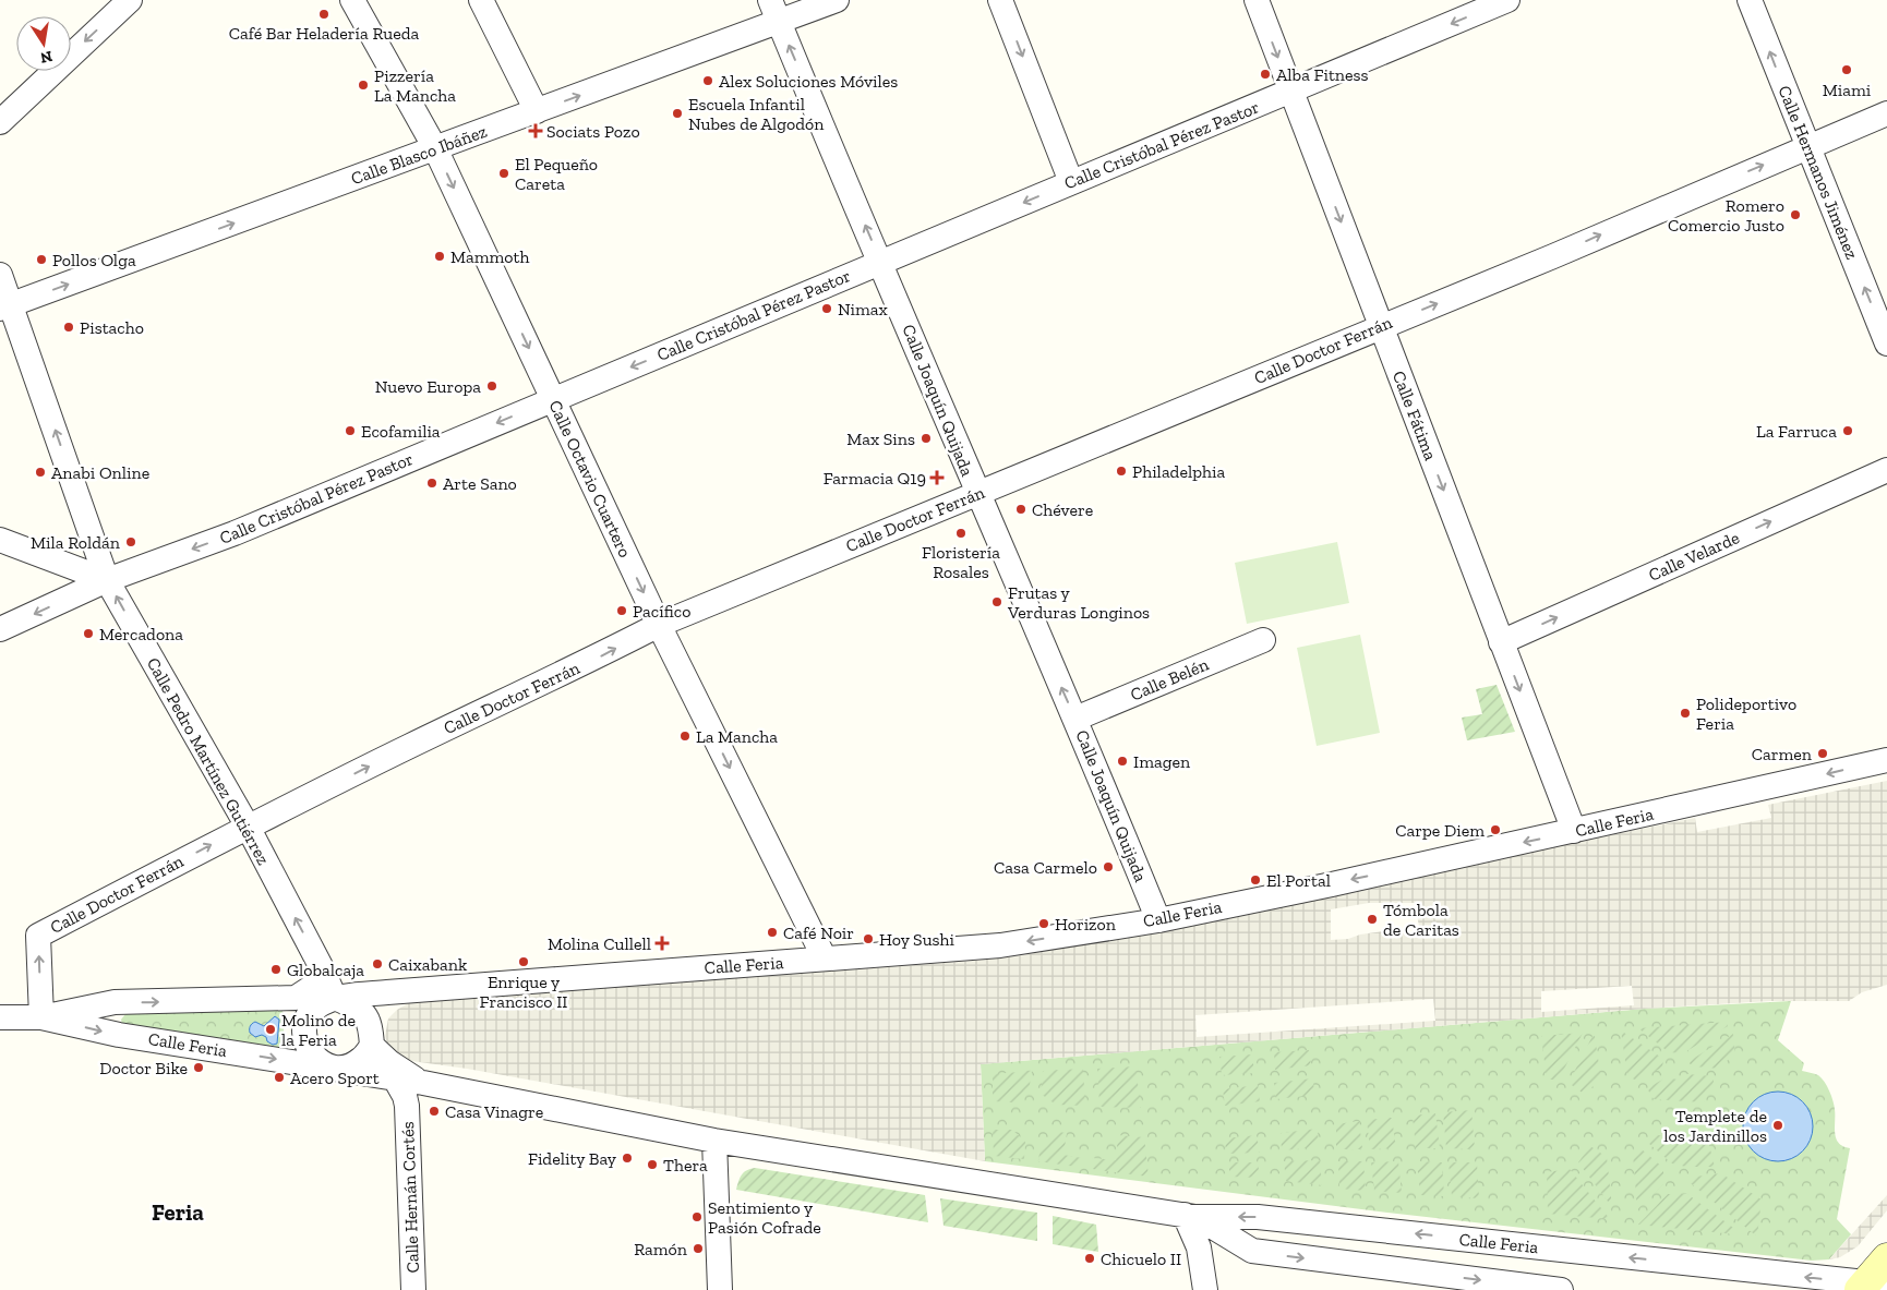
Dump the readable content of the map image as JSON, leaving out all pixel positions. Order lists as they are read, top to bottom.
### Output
{
  "streets": {
    "street": [
      "Calle Cristóbal Pérez Pastor",
      "Calle Blasco Ibáñez",
      "Calle Hermanos Jiménez",
      "Calle Doctor Ferrán",
      "Calle Joaquín Quijada",
      "Calle Fátima",
      "Calle Octavio Cuartero",
      "Calle Velarde",
      "Calle Belén",
      "Calle Pedro Martínez Gutiérrez",
      "Calle Feria",
      "Calle Hernán Cortés"
    ]
  },
  "crossings": [
    ["Calle Cristóbal Pérez Pastor", "Calle Joaquín Quijada"],
    ["Calle Cristóbal Pérez Pastor", "Calle Fátima"],
    ["Calle Cristóbal Pérez Pastor", "Calle Octavio Cuartero"],
    ["Calle Cristóbal Pérez Pastor", "Calle Pedro Martínez Gutiérrez"],
    ["Calle Blasco Ibáñez", "Calle Joaquín Quijada"],
    ["Calle Blasco Ibáñez", "Calle Octavio Cuartero"],
    ["Calle Blasco Ibáñez", "Calle Pedro Martínez Gutiérrez"],
    ["Calle Hermanos Jiménez", "Calle Doctor Ferrán"],
    ["Calle Doctor Ferrán", "Calle Joaquín Quijada"],
    ["Calle Doctor Ferrán", "Calle Fátima"],
    ["Calle Doctor Ferrán", "Calle Octavio Cuartero"],
    ["Calle Doctor Ferrán", "Calle Pedro Martínez Gutiérrez"],
    ["Calle Doctor Ferrán", "Calle Feria"],
    ["Calle Joaquín Quijada", "Calle Belén"],
    ["Calle Joaquín Quijada", "Calle Feria"],
    ["Calle Fátima", "Calle Velarde"],
    ["Calle Fátima", "Calle Feria"],
    ["Calle Octavio Cuartero", "Calle Feria"],
    ["Calle Pedro Martínez Gutiérrez", "Calle Feria"],
    ["Calle Feria", "Calle Hernán Cortés"]
  ],
  "one_way": [
    "Calle Cristóbal Pérez Pastor",
    "Calle Blasco Ibáñez",
    "Calle Hermanos Jiménez",
    "Calle Doctor Ferrán",
    "Calle Fátima",
    "Calle Octavio Cuartero",
    "Calle Velarde",
    "Calle Pedro Martínez Gutiérrez"
  ],
  "districts": ["Feria"],
  "places": {
    "other": [
      "Café Bar Heladería Rueda",
      "Miami",
      "Alba Fitness",
      "Alex Soluciones Móviles",
      "Pizzería La Mancha",
      "Escuela Infantil Nubes de Algodón",
      "El Pequeño Careta",
      "Romero Comercio Justo",
      "Mammoth",
      "Pollos Olga",
      "Nimax",
      "Pistacho",
      "Nuevo Europa",
      "Ecofamilia",
      "La Farruca",
      "Max Sins",
      "Philadelphia",
      "Anabi Online",
      "Arte Sano",
      "Chévere",
      "Floristería Rosales",
      "Mila Roldán",
      "Frutas y Verduras Longinos",
      "Pacífico",
      "Mercadona",
      "Polideportivo Feria",
      "La Mancha",
      "Carmen",
      "Imagen",
      "Carpe Diem",
      "Casa Carmelo",
      "El Portal",
      "Tómbola de Caritas",
      "Horizon",
      "Café Noir",
      "Hoy Sushi",
      "Enrique y Francisco II",
      "Caixabank",
      "Globalcaja",
      "Molino de la Feria",
      "Doctor Bike",
      "Acero Sport",
      "Casa Vinagre",
      "Templete de los Jardinillos",
      "Fidelity Bay",
      "Thera",
      "Sentimiento y Pasión Cofrade",
      "Ramón",
      "Chicuelo II"
    ],
    "health": ["Sociats Pozo", "Farmacia Q19", "Molina Cullell"]
  },
  "north": "bottom"
}
